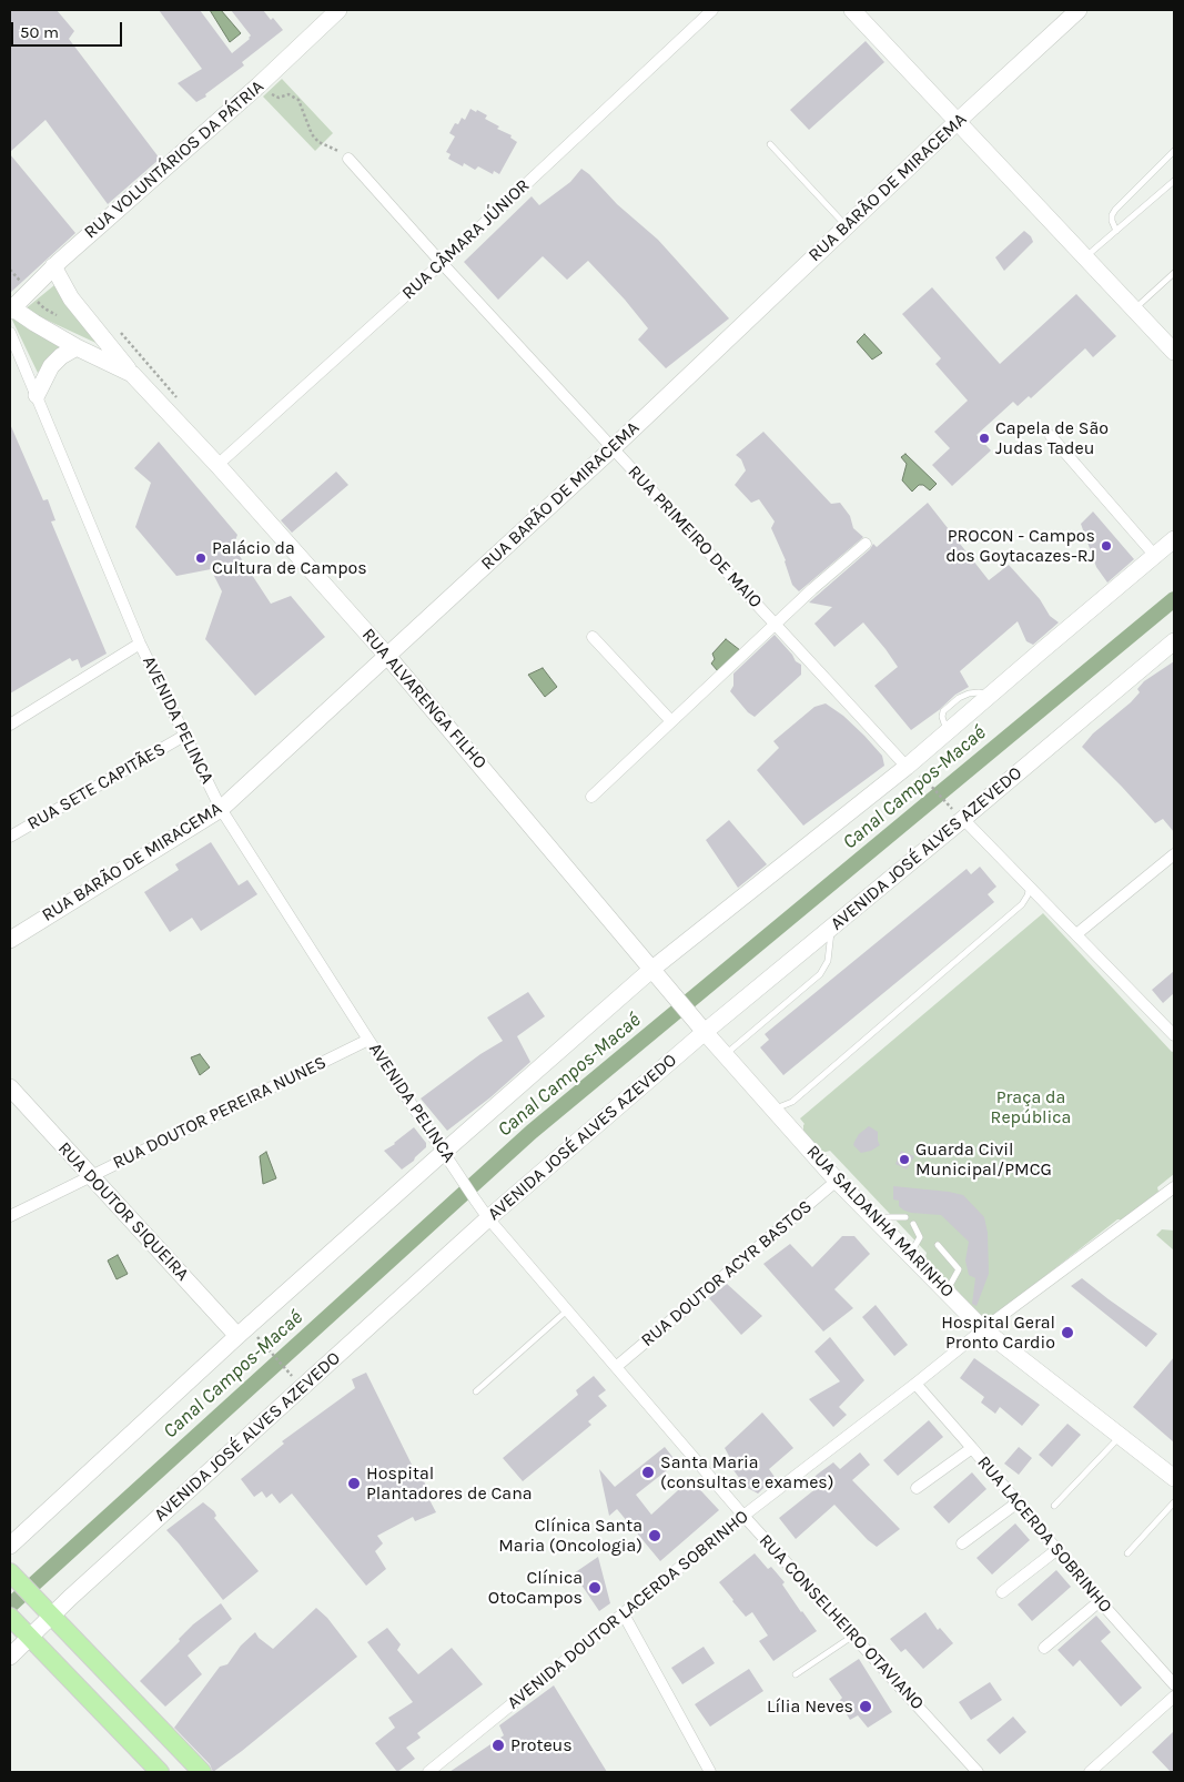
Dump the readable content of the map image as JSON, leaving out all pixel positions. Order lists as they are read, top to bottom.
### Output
{
  "streets": {
    "main road": [
      "RUA VOLUNTÁRIOS DA PÁTRIA",
      "RUA BARÃO DE MIRACEMA",
      "RUA ALVARENGA FILHO",
      "AVENIDA JOSÉ ALVES AZEVEDO",
      "RUA DOUTOR SIQUEIRA",
      "RUA SALDANHA MARINHO"
    ],
    "street": [
      "RUA CÂMARA JÚNIOR",
      "RUA PRIMEIRO DE MAIO",
      "AVENIDA PELINCA",
      "RUA SETE CAPITÃES",
      "RUA DOUTOR PEREIRA NUNES",
      "RUA DOUTOR ACYR BASTOS",
      "RUA LACERDA SOBRINHO",
      "AVENIDA DOUTOR LACERDA SOBRINHO",
      "RUA CONSELHEIRO OTAVIANO"
    ]
  },
  "crossings": [
    ["RUA VOLUNTÁRIOS DA PÁTRIA", "RUA ALVARENGA FILHO"],
    ["RUA BARÃO DE MIRACEMA", "RUA PRIMEIRO DE MAIO"],
    ["RUA BARÃO DE MIRACEMA", "RUA ALVARENGA FILHO"],
    ["RUA BARÃO DE MIRACEMA", "AVENIDA PELINCA"],
    ["RUA CÂMARA JÚNIOR", "RUA PRIMEIRO DE MAIO"],
    ["RUA CÂMARA JÚNIOR", "RUA ALVARENGA FILHO"],
    ["RUA ALVARENGA FILHO", "AVENIDA JOSÉ ALVES AZEVEDO"],
    ["RUA ALVARENGA FILHO", "RUA SALDANHA MARINHO"],
    ["AVENIDA PELINCA", "RUA SETE CAPITÃES"],
    ["AVENIDA PELINCA", "AVENIDA JOSÉ ALVES AZEVEDO"],
    ["AVENIDA PELINCA", "RUA DOUTOR PEREIRA NUNES"],
    ["AVENIDA PELINCA", "RUA CONSELHEIRO OTAVIANO"],
    ["AVENIDA JOSÉ ALVES AZEVEDO", "RUA SALDANHA MARINHO"],
    ["AVENIDA JOSÉ ALVES AZEVEDO", "RUA CONSELHEIRO OTAVIANO"],
    ["RUA DOUTOR PEREIRA NUNES", "RUA DOUTOR SIQUEIRA"],
    ["RUA SALDANHA MARINHO", "RUA DOUTOR ACYR BASTOS"],
    ["RUA SALDANHA MARINHO", "AVENIDA DOUTOR LACERDA SOBRINHO"],
    ["RUA DOUTOR ACYR BASTOS", "RUA CONSELHEIRO OTAVIANO"],
    ["RUA LACERDA SOBRINHO", "AVENIDA DOUTOR LACERDA SOBRINHO"],
    ["AVENIDA DOUTOR LACERDA SOBRINHO", "RUA CONSELHEIRO OTAVIANO"]
  ],
  "water": ["Canal Campos-Macaé"],
  "parks": ["Praça da República"],
  "places": [
    "Capela de São Judas Tadeu",
    "PROCON - Campos dos Goytacazes-RJ",
    "Palácio da Cultura de Campos",
    "Guarda Civil Municipal/PMCG",
    "Hospital Geral Pronto Cardio",
    "Santa Maria (consultas e exames)",
    "Hospital Plantadores de Cana",
    "Clínica Santa Maria (Oncologia)",
    "Clínica OtoCampos",
    "Lília Neves",
    "Proteus"
  ],
  "scale_bar": "50 m"
}
